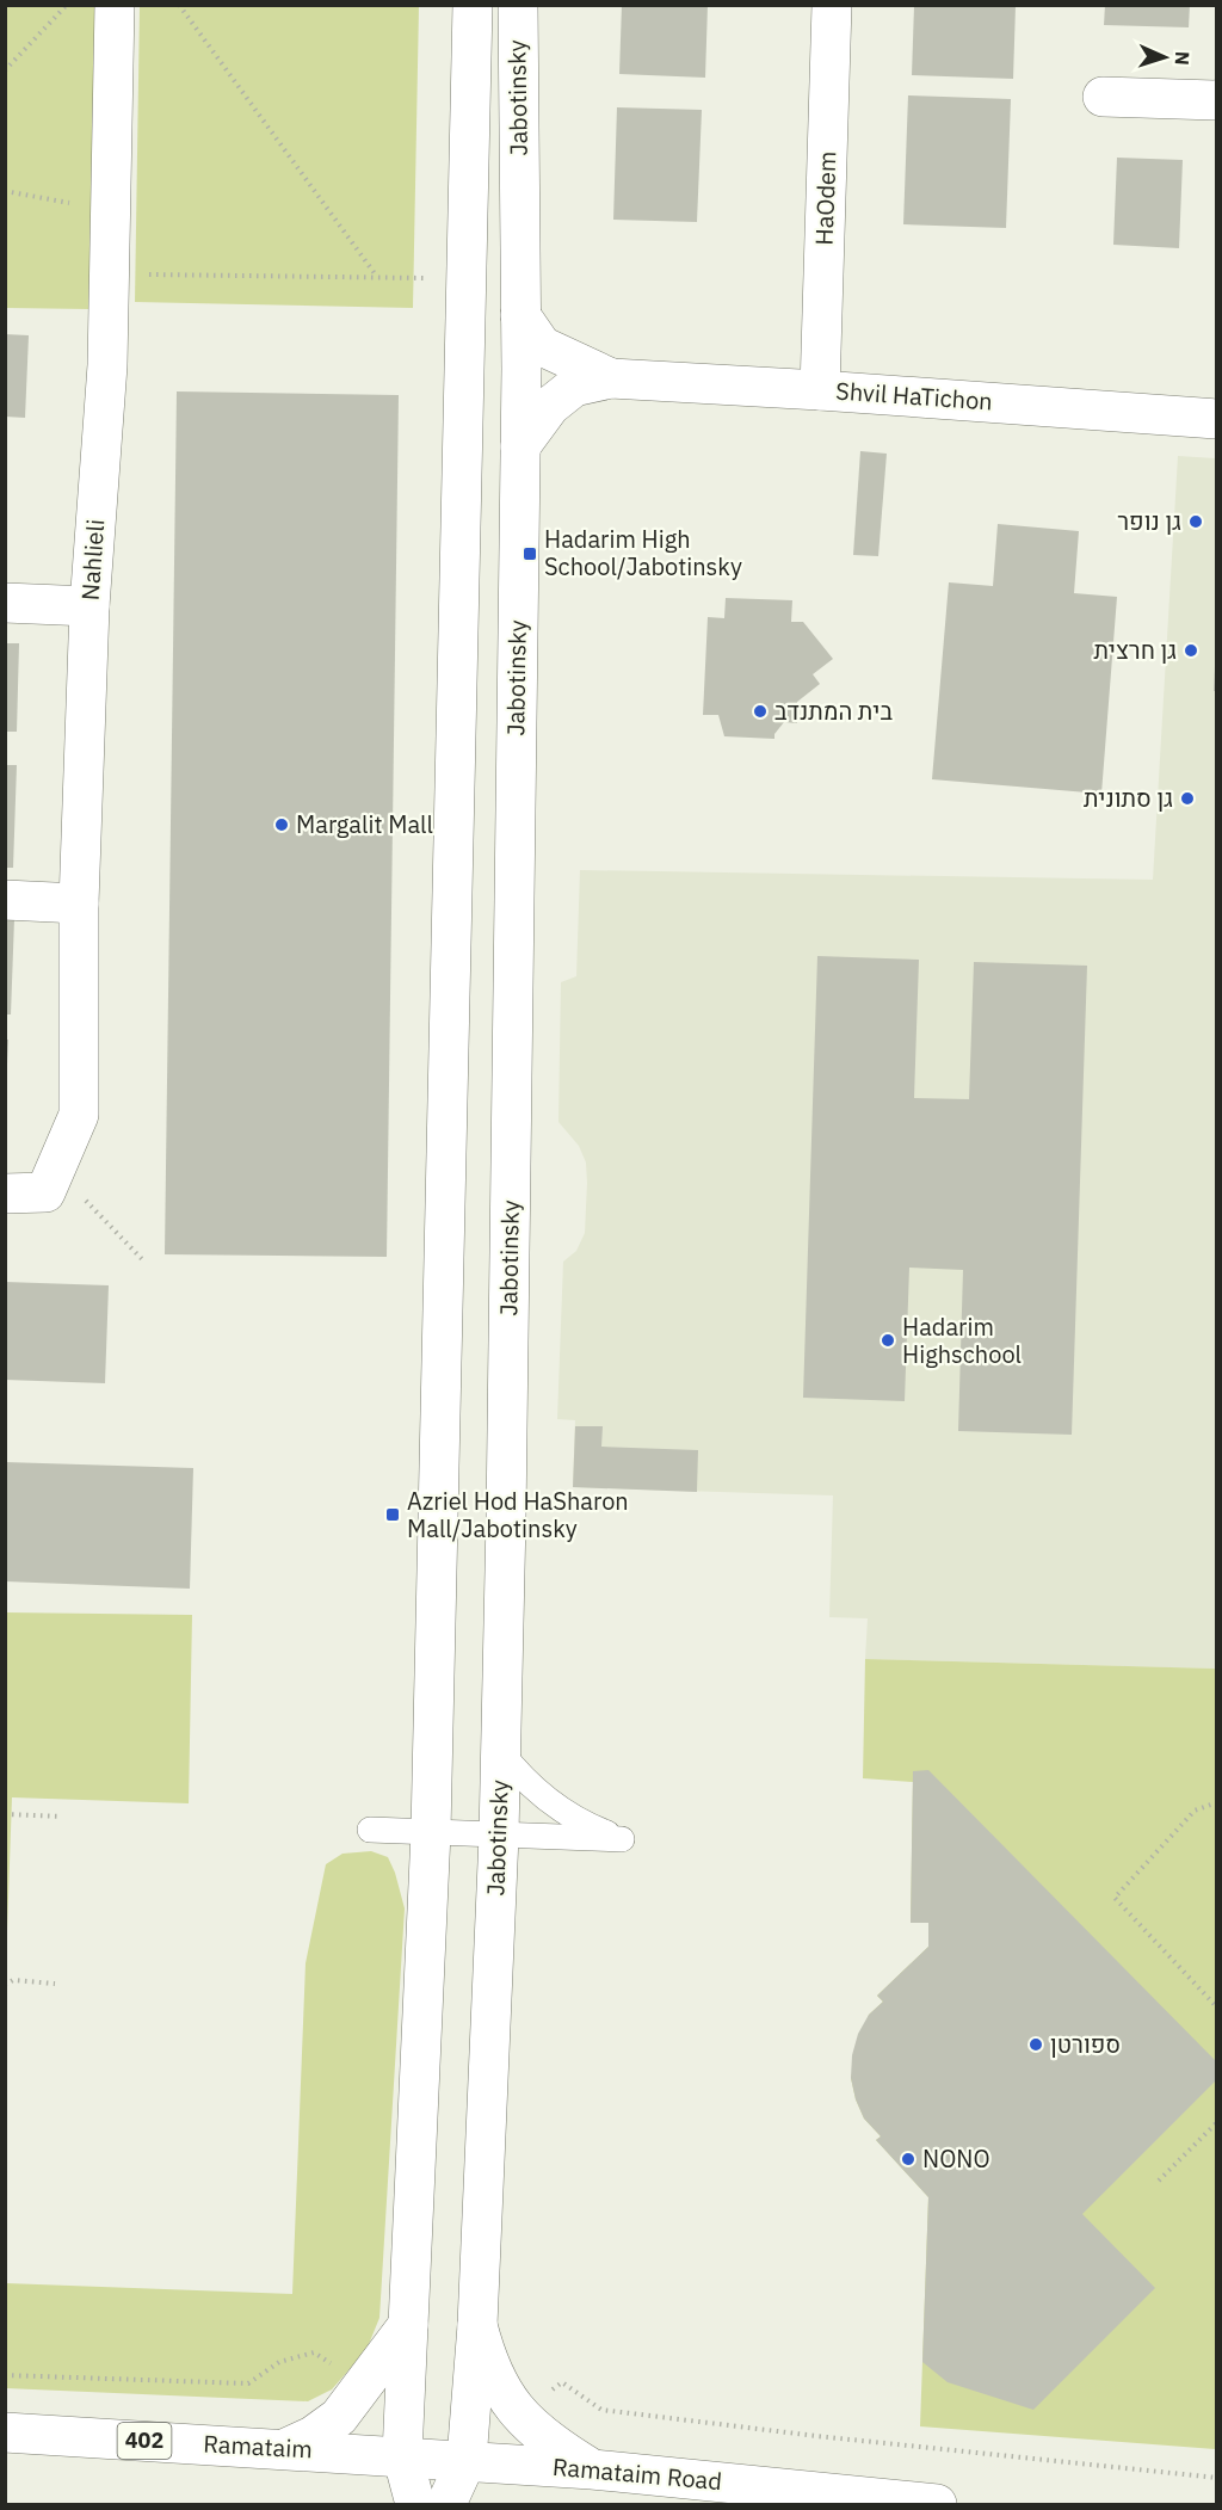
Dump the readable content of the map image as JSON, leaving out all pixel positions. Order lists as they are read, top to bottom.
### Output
{
  "streets": {
    "street": [
      "Jabotinsky",
      "HaOdem",
      "Shvil HaTichon",
      "Nahlieli",
      "402",
      "Ramataim",
      "Ramataim Road"
    ]
  },
  "crossings": [
    ["Jabotinsky", "Shvil HaTichon"],
    ["Jabotinsky", "Ramataim"],
    ["Jabotinsky", "Ramataim Road"],
    ["HaOdem", "Shvil HaTichon"],
    ["Ramataim", "Ramataim Road"]
  ],
  "places": {
    "other": [
      "גן נופר",
      "גן חרצית",
      "בית המתנדב",
      "גן סתונית",
      "Margalit Mall",
      "Hadarim Highschool",
      "ספורטן",
      "NONO"
    ],
    "transit": ["Hadarim High School/Jabotinsky", "Azriel Hod HaSharon Mall/Jabotinsky"]
  },
  "north": "right"
}
